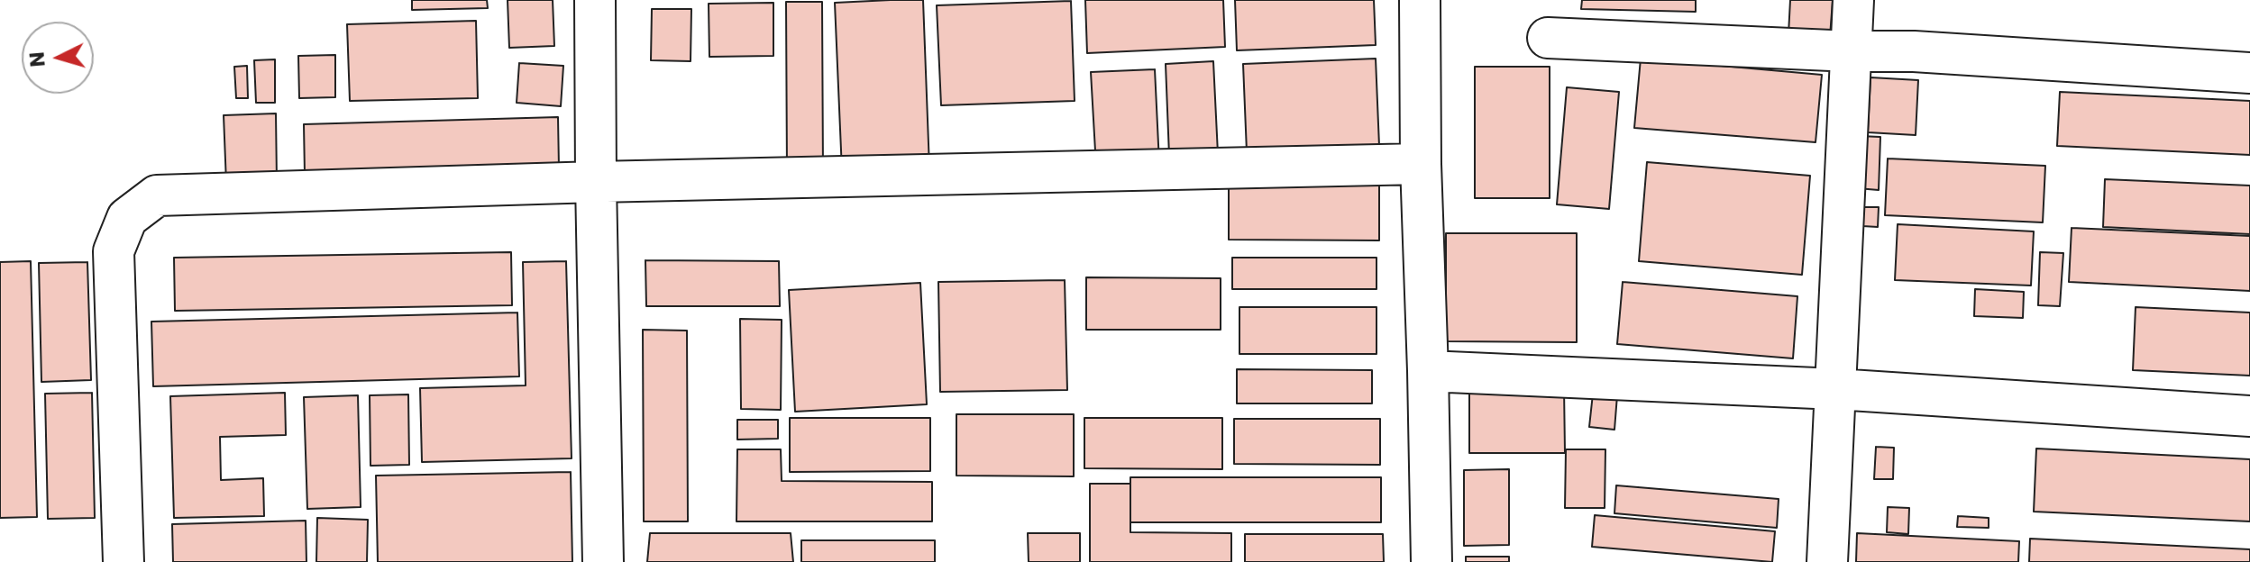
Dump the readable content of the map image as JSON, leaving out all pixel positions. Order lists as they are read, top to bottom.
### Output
{
  "north": "left"
}
